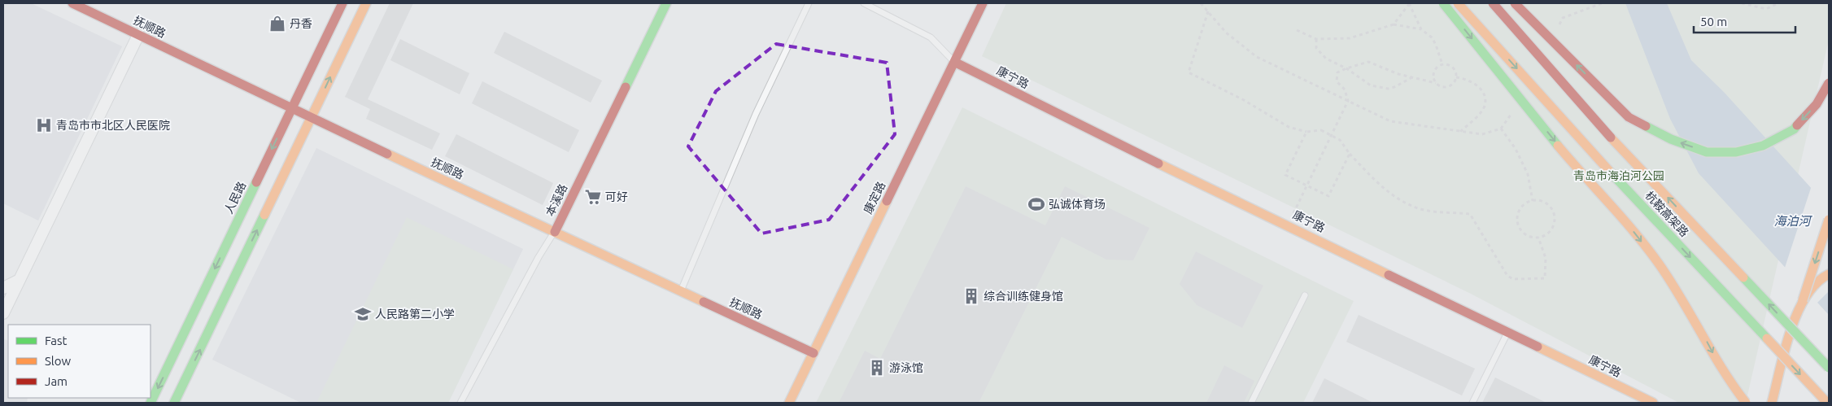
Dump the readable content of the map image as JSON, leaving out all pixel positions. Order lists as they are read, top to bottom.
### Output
{
  "streets": {
    "main road": [
      "抚顺路",
      "康宁路",
      "人民路",
      "康定路",
      "本溪路",
      "杭鞍高架路"
    ]
  },
  "crossings": [
    ["抚顺路", "人民路"],
    ["抚顺路", "康定路"],
    ["抚顺路", "本溪路"],
    ["康宁路", "康定路"]
  ],
  "water": ["海泊河"],
  "parks": ["青岛市海泊河公园"],
  "places": {
    "shop": ["丹香"],
    "hospital": ["青岛市市北区人民医院"],
    "supermarket": ["可好"],
    "sports": ["弘诚体育场"],
    "building": ["综合训练健身馆", "游泳馆"],
    "school or university": ["人民路第二小学"]
  },
  "legend": ["Fast", "Slow", "Jam"],
  "scale_bar": "50 m"
}
